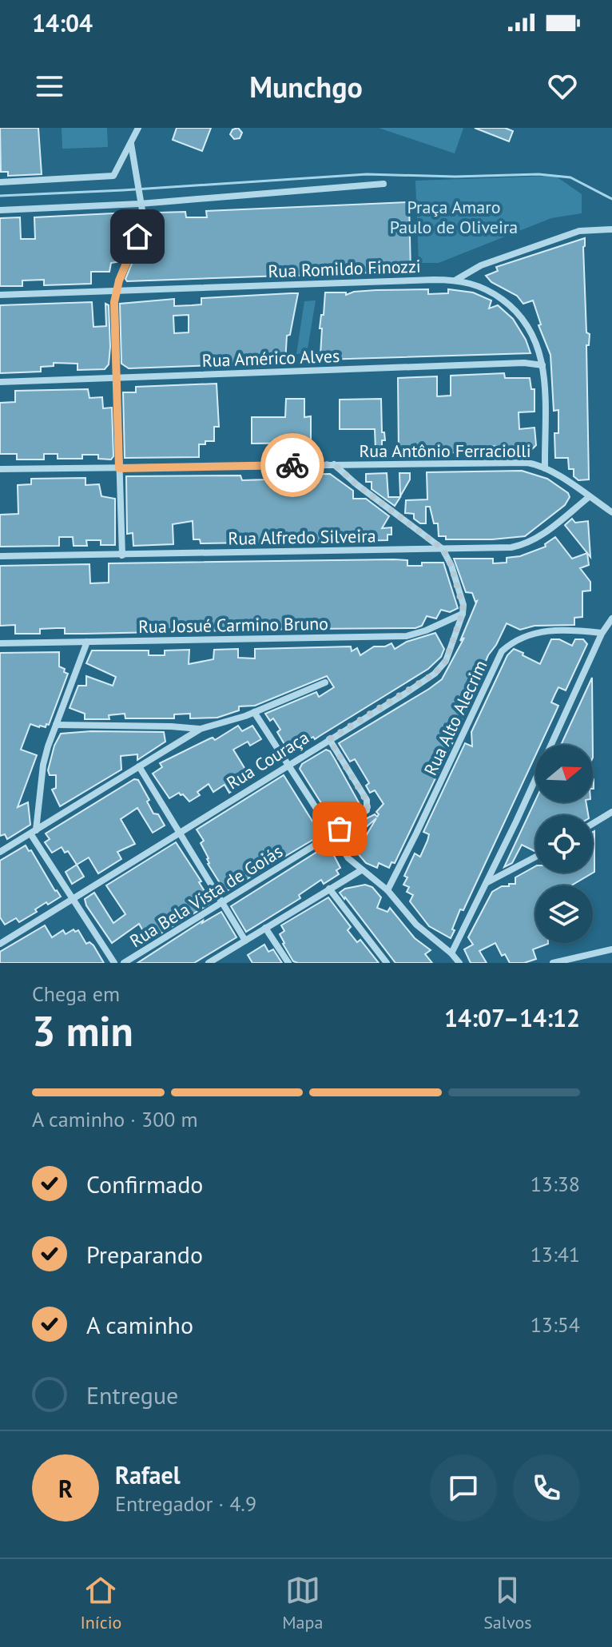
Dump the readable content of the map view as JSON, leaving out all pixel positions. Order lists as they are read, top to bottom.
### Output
{
  "streets": {
    "street": [
      "Rua Romildo Finozzi",
      "Rua Américo Alves",
      "Rua Antônio Ferraciolli",
      "Rua Alfredo Silveira",
      "Rua Josué Carmino Bruno",
      "Rua Alto Alecrim",
      "Rua Couraça",
      "Rua Bela Vista de Goiás"
    ]
  },
  "crossings": [
    ["Rua Romildo Finozzi", "Rua Américo Alves"],
    ["Rua Romildo Finozzi", "Rua Antônio Ferraciolli"],
    ["Rua Josué Carmino Bruno", "Rua Couraça"],
    ["Rua Couraça", "Rua Bela Vista de Goiás"]
  ],
  "parks": ["Praça Amaro Paulo de Oliveira"],
  "north": "right",
  "page": {
    "status": "14:04",
    "header": "Munchgo",
    "heading": ["3 min", "Chega em", "14:07–14:12"],
    "panel": ["Rafael", "Entregador · 4.9"],
    "bar": "A caminho · 300 m",
    "list": [
      ["Confirmado", "13:38"],
      ["Preparando", "13:41"],
      ["A caminho", "13:54"],
      "Entregue"
    ],
    "round": "R",
    "tabs": ["Início", "Mapa", "Salvos"]
  }
}
